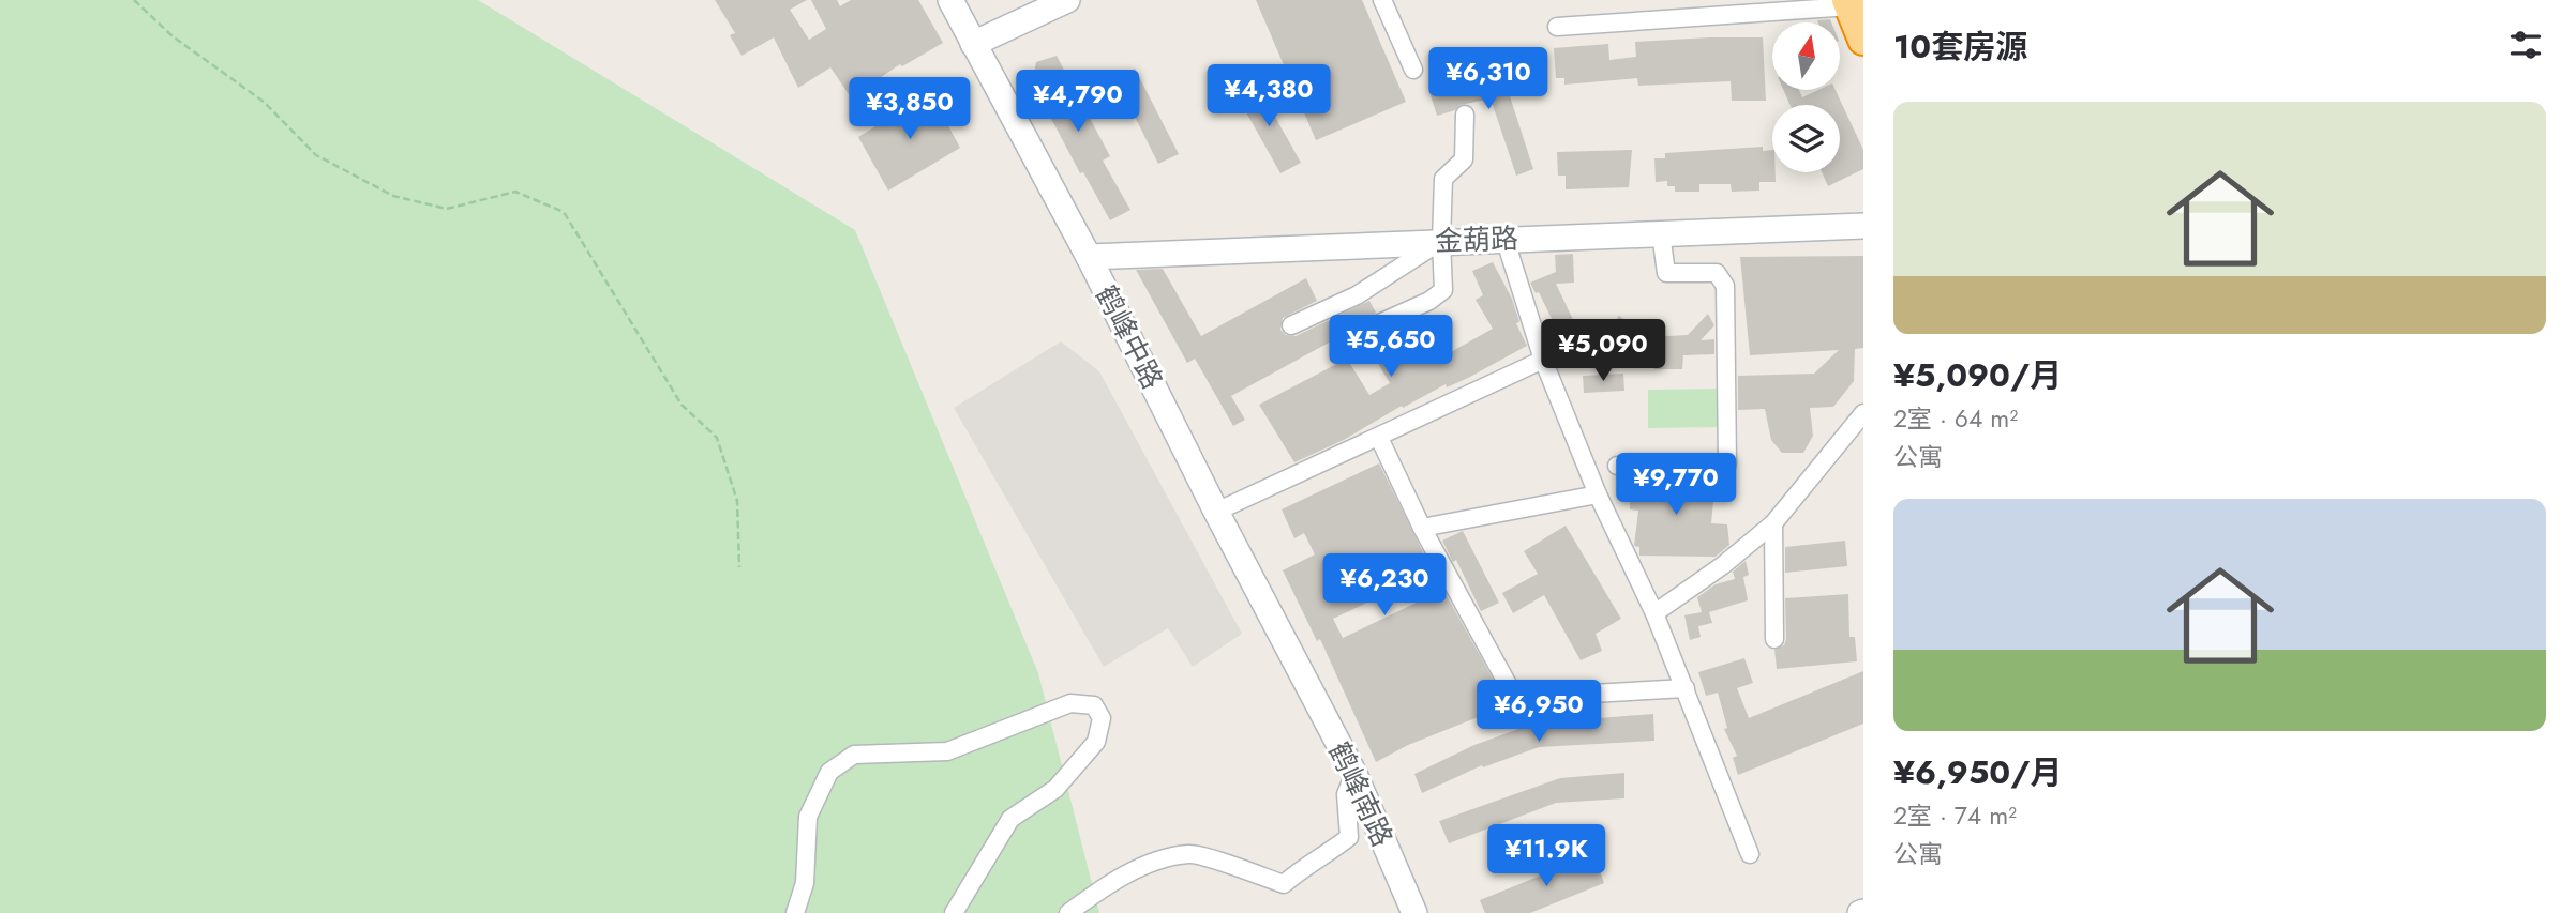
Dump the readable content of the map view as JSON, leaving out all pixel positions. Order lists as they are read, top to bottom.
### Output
{
  "streets": {
    "street": ["金葫路", "鹤峰中路", "鹤峰南路"]
  },
  "crossings": [
    ["金葫路", "鹤峰中路"],
    ["鹤峰中路", "鹤峰南路"]
  ],
  "north": "top",
  "page": {
    "heading": "10套房源",
    "price": [
      "¥6,310",
      "¥4,380",
      "¥4,790",
      "¥3,850",
      "¥5,650",
      "¥5,090",
      "¥9,770",
      "¥6,230",
      "¥6,950",
      "¥11.9K"
    ],
    "list": [
      {
        "name": "¥5,090/月",
        "note": "2室 · 64 m² · 公寓"
      },
      {
        "name": "¥6,950/月",
        "note": "2室 · 74 m² · 公寓"
      }
    ]
  }
}
